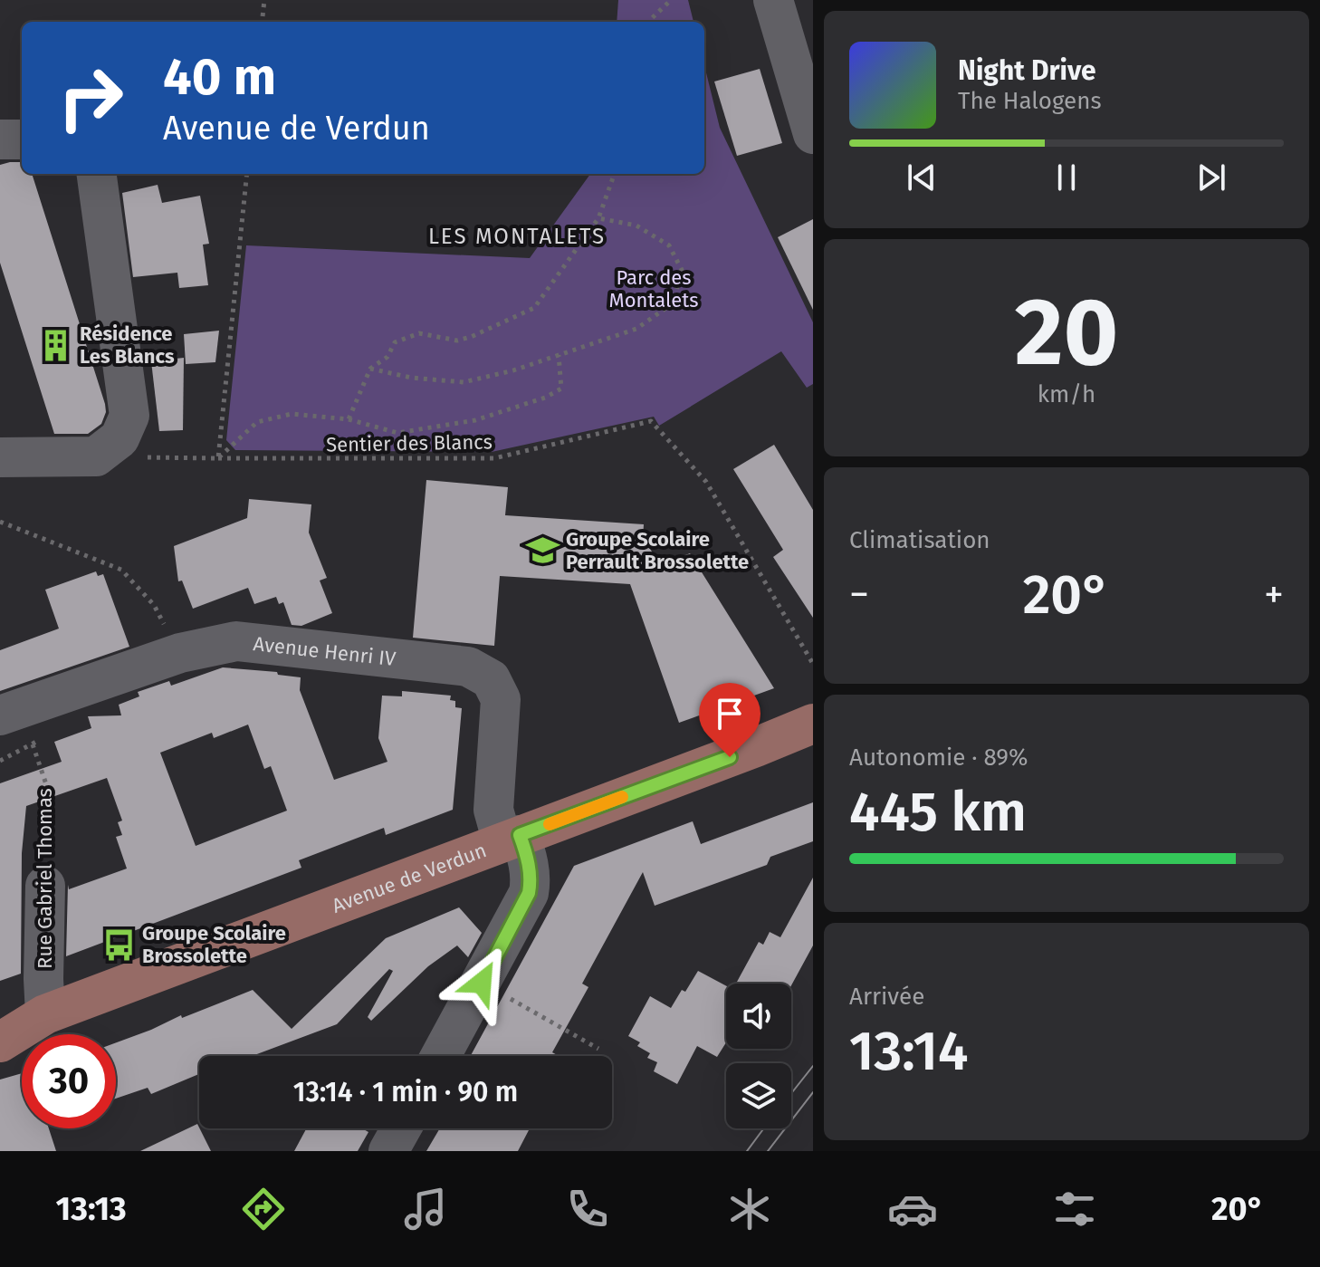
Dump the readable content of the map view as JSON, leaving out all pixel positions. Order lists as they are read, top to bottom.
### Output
{
  "streets": {
    "main road": ["Avenue de Verdun"],
    "street": ["Avenue Henri IV", "Rue Gabriel Thomas"],
    "path": ["Sentier des Blancs"]
  },
  "crossings": [
    ["Avenue Henri IV", "Avenue de Verdun"],
    ["Avenue de Verdun", "Rue Gabriel Thomas"]
  ],
  "districts": ["LES MONTALETS"],
  "parks": ["Parc des Montalets"],
  "places": {
    "building": ["Résidence Les Blancs"],
    "school or university": ["Groupe Scolaire Perrault Brossolette"],
    "bus stop": ["Groupe Scolaire Brossolette"]
  },
  "page": {
    "turn": ["40 m", "Avenue de Verdun"],
    "song": ["Night Drive", "The Halogens"],
    "tile": [
      ["20", "km/h"],
      "Climatisation",
      ["Autonomie · 89%", "445 km"],
      ["Arrivée", "13:14"]
    ],
    "heat": ["−", "20°", "+"],
    "limit": "30",
    "trip": "13:14 · 1 min · 90 m",
    "tabs": ["13:13", "20°"]
  }
}
